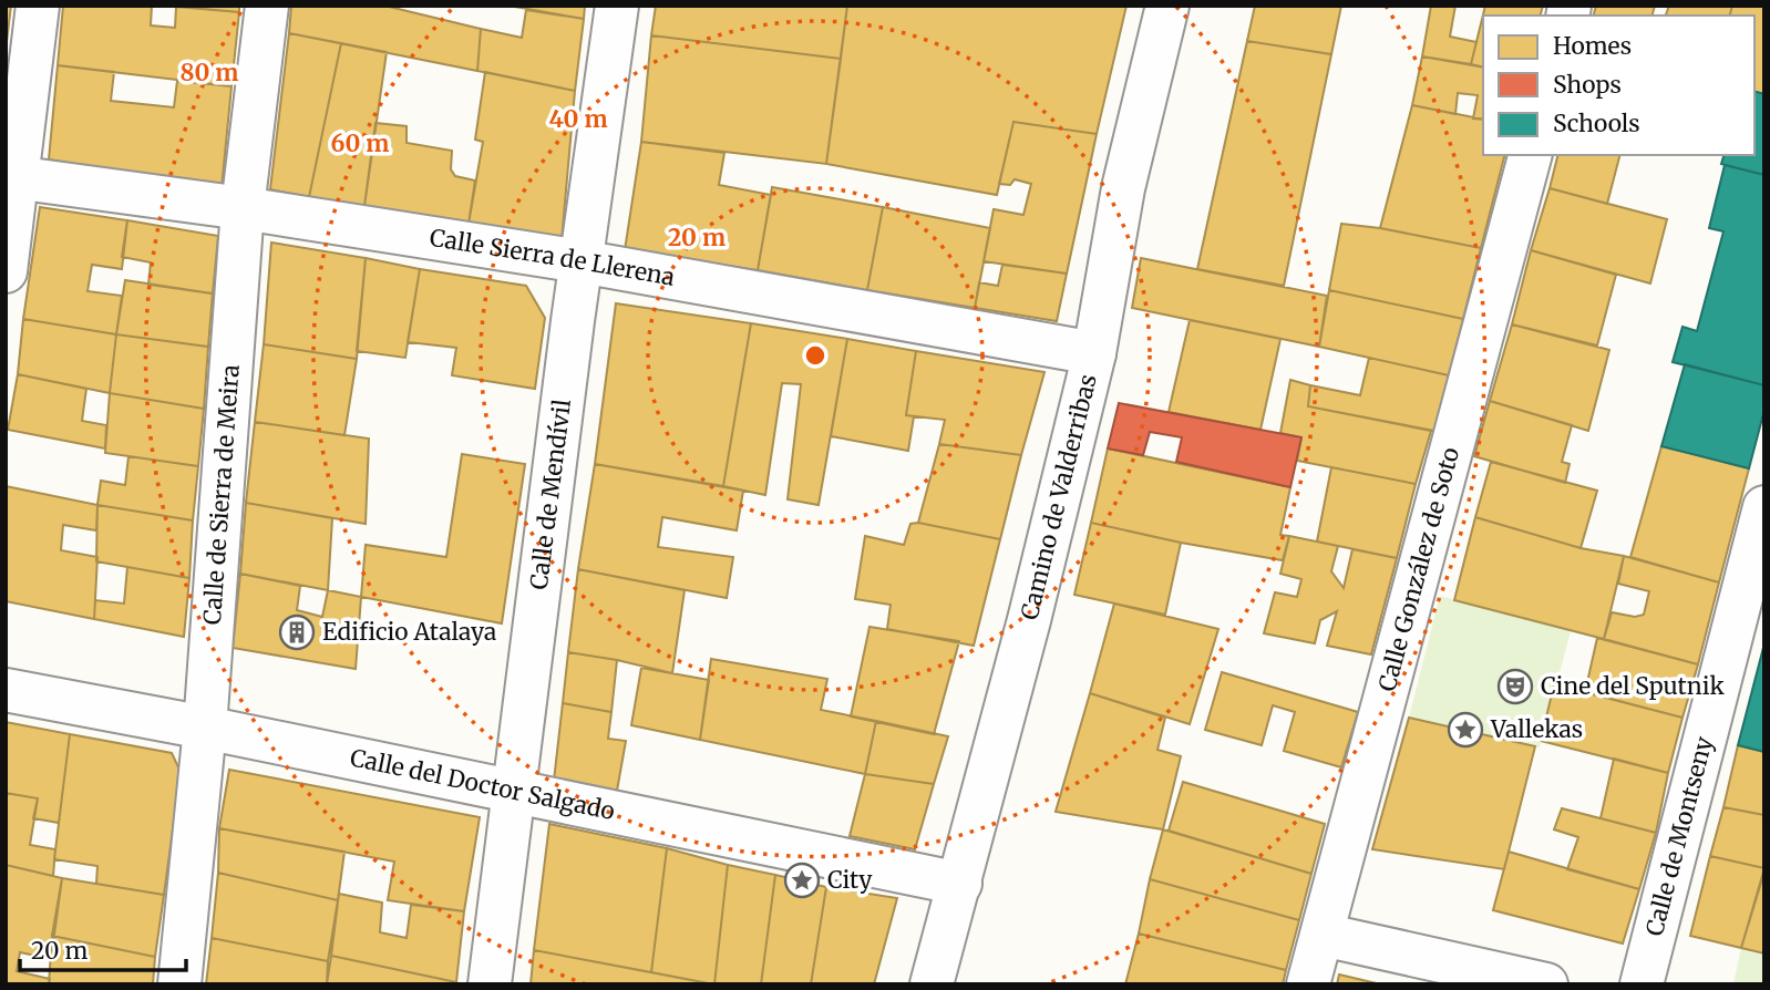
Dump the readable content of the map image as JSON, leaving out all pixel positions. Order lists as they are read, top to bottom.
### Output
{
  "streets": {
    "street": [
      "Calle Sierra de Llerena",
      "Calle de Sierra de Meira",
      "Calle de Mendívil",
      "Camino de Valderribas",
      "Calle González de Soto",
      "Calle del Doctor Salgado",
      "Calle de Montseny"
    ]
  },
  "crossings": [
    ["Calle Sierra de Llerena", "Calle de Sierra de Meira"],
    ["Calle Sierra de Llerena", "Calle de Mendívil"],
    ["Calle Sierra de Llerena", "Camino de Valderribas"],
    ["Calle de Sierra de Meira", "Calle del Doctor Salgado"],
    ["Calle de Mendívil", "Calle del Doctor Salgado"],
    ["Camino de Valderribas", "Calle del Doctor Salgado"]
  ],
  "places": {
    "building": ["Edificio Atalaya"],
    "theatre": ["Cine del Sputnik"],
    "place": ["Vallekas", "City"]
  },
  "legend": ["Homes", "Shops", "Schools"],
  "scale_bar": "20 m",
  "rings": [
    "80 m",
    "40 m",
    "60 m",
    "20 m"
  ]
}
